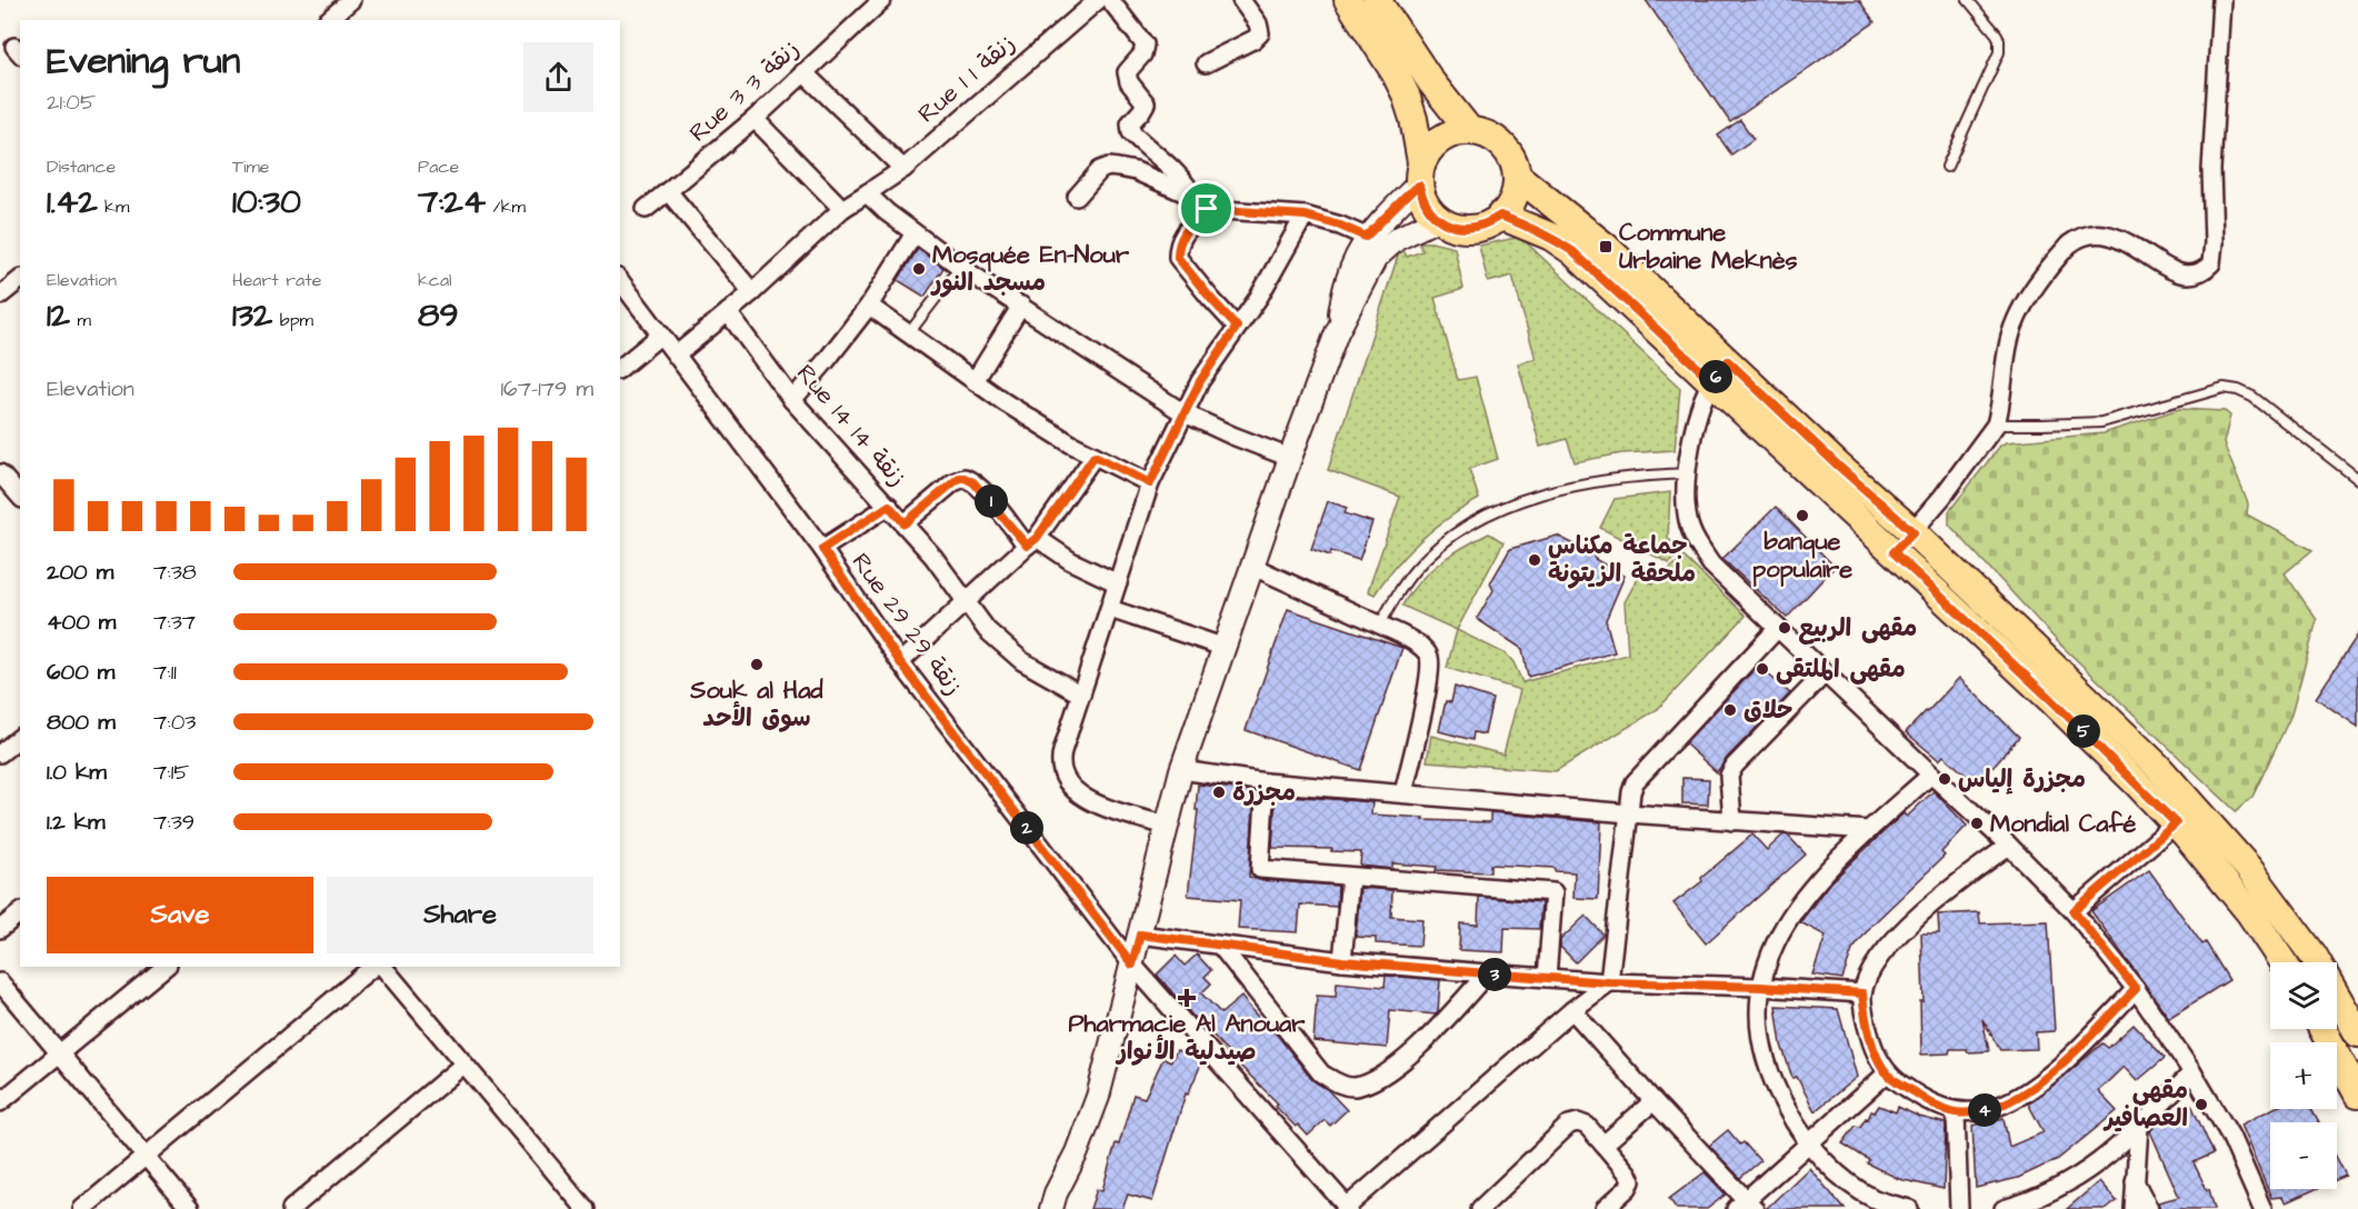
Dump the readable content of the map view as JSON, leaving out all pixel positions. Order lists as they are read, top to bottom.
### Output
{
  "streets": {
    "street": [
      "Rue 1 زنقة 1",
      "Rue 3 زنقة 3",
      "Rue 14 زنقة 14",
      "Rue 29 زنقة 29"
    ]
  },
  "crossings": [
    ["Rue 1 زنقة 1", "Rue 14 زنقة 14"],
    ["Rue 1 زنقة 1", "Rue 29 زنقة 29"]
  ],
  "places": {
    "transit": ["Commune Urbaine Meknès"],
    "other": [
      "Mosquée En-Nour مسجد النور",
      "banque populaire",
      "جماعة مكناس ملحقة الزيتونة",
      "مقهى الربيع",
      "Souk al Had سوق الأحد",
      "مقهى الملتقى",
      "حلاق",
      "مجزرة إلياس",
      "مجزرة",
      "Mondial Café",
      "مقهى العصافير"
    ],
    "health": ["Pharmacie Al Anouar صيدلية الأنوار"]
  },
  "page": {
    "heading": ["Evening run", "21:05"],
    "stats": [
      ["Distance", "1.42 km"],
      ["Time", "10:30"],
      ["Pace", "7:24 /km"],
      ["Elevation", "12 m"],
      ["Heart rate", "132 bpm"],
      ["kcal", "89"]
    ],
    "pins": [
      "6",
      "1",
      "5",
      "2",
      "3",
      "4"
    ],
    "chart": ["Elevation", "167–179 m"],
    "list": [
      {
        "name": "200 m",
        "note": "7:38"
      },
      {
        "name": "400 m",
        "note": "7:37"
      },
      {
        "name": "600 m",
        "note": "7:11"
      },
      {
        "name": "800 m",
        "note": "7:03"
      },
      {
        "name": "1.0 km",
        "note": "7:15"
      },
      {
        "name": "1.2 km",
        "note": "7:39"
      }
    ],
    "buttons": ["Save", "Share"],
    "map_buttons": ["+", "−"]
  }
}
